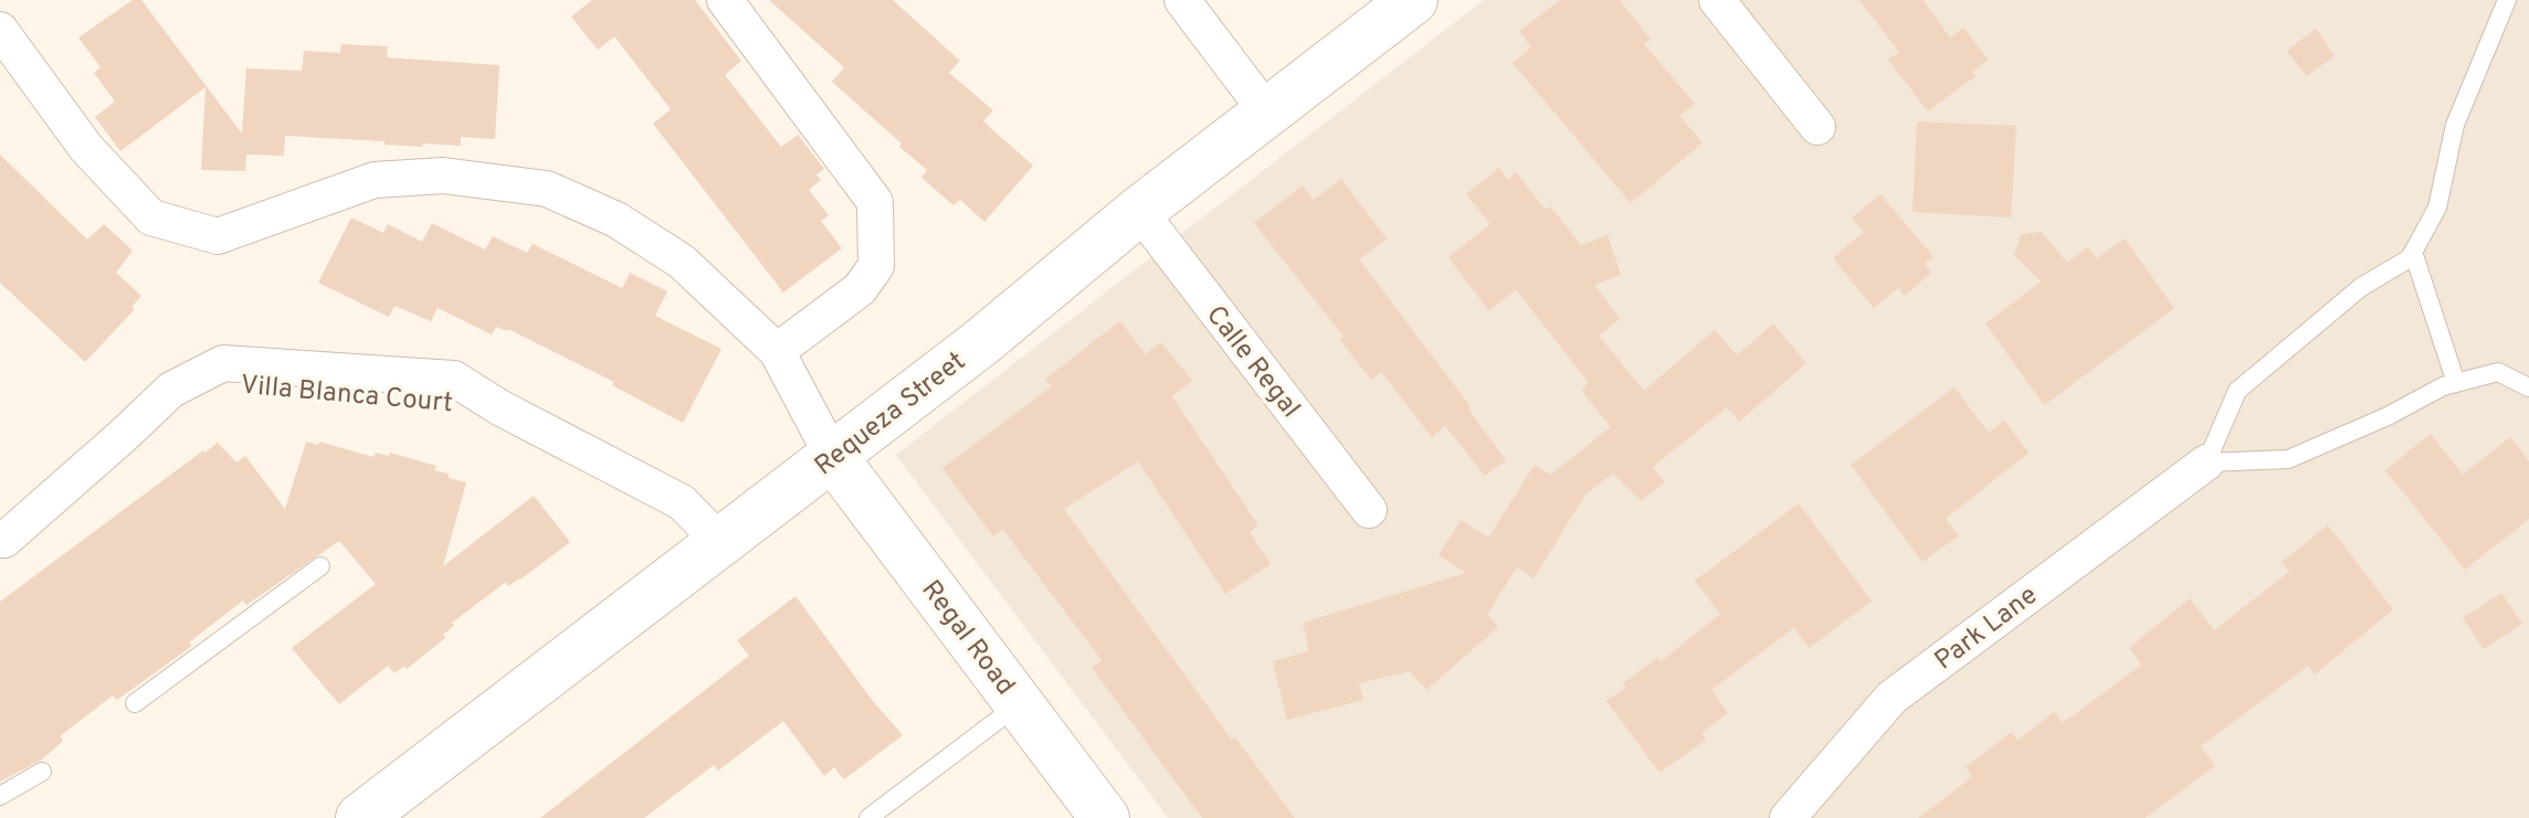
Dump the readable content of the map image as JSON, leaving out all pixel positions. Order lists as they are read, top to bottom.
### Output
{
  "streets": {
    "street": [
      "Calle Regal",
      "Villa Blanca Court",
      "Requeza Street",
      "Park Lane",
      "Regal Road"
    ]
  },
  "crossings": [
    ["Calle Regal", "Requeza Street"],
    ["Villa Blanca Court", "Requeza Street"],
    ["Requeza Street", "Regal Road"]
  ]
}
